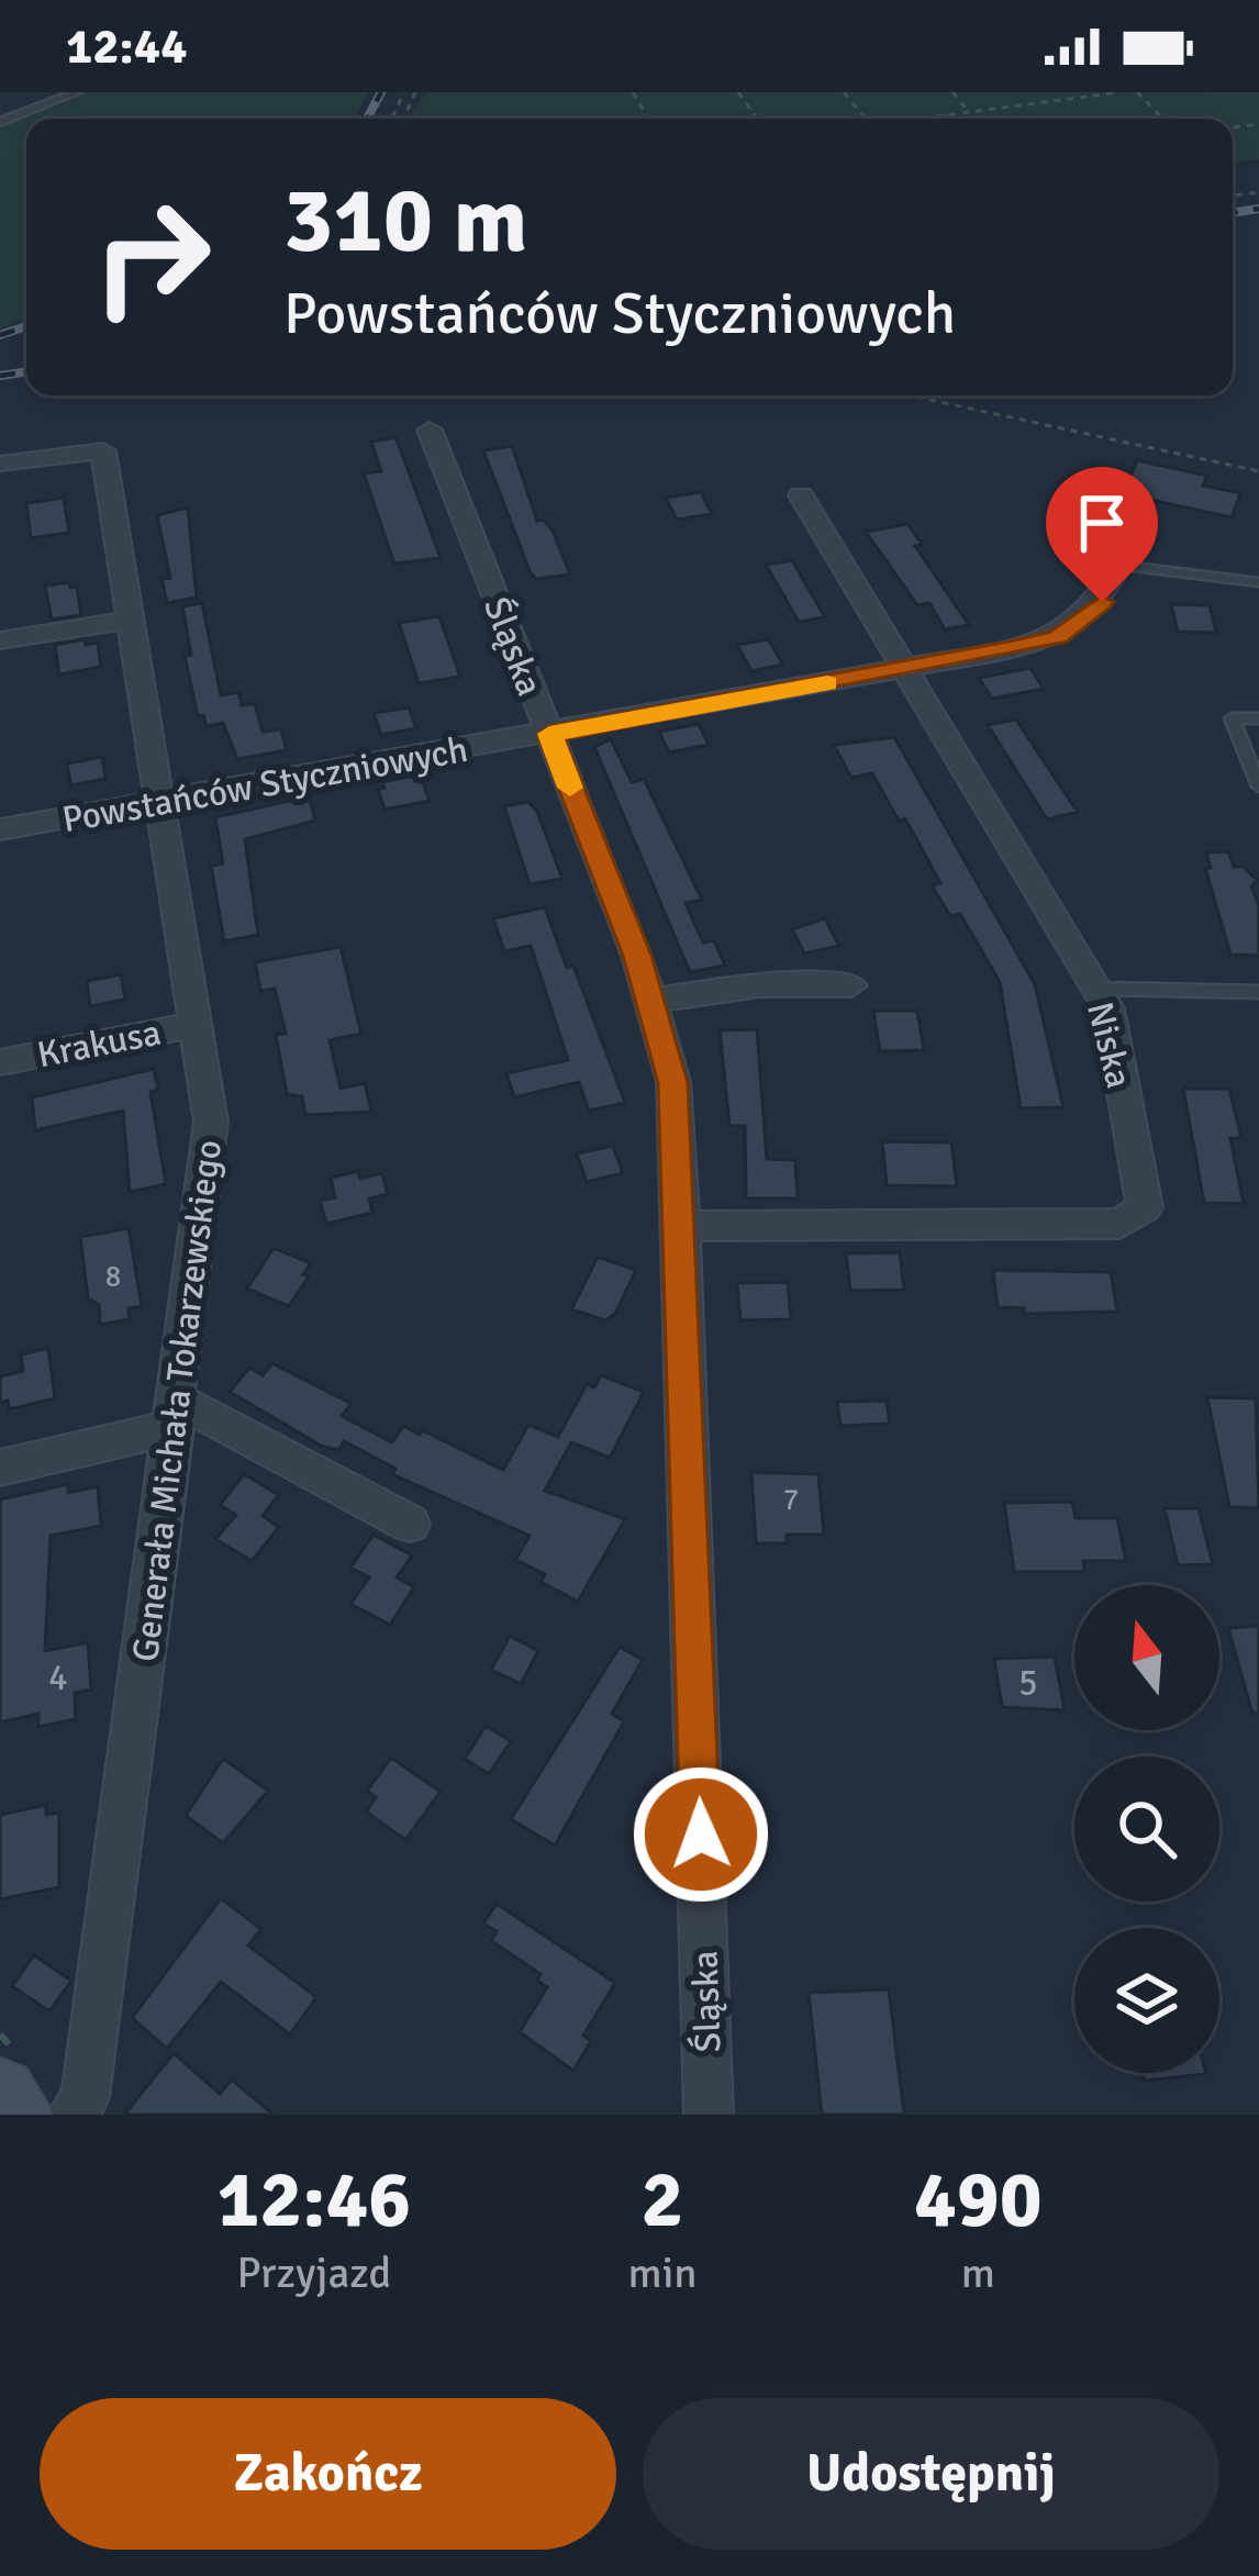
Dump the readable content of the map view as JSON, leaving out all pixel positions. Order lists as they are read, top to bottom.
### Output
{
  "streets": {
    "street": [
      "Śląska",
      "Powstańców Styczniowych",
      "Krakusa",
      "Niska",
      "Generała Michała Tokarzewskiego"
    ]
  },
  "crossings": [
    ["Śląska", "Powstańców Styczniowych"],
    ["Śląska", "Niska"],
    ["Powstańców Styczniowych", "Niska"],
    ["Powstańców Styczniowych", "Generała Michała Tokarzewskiego"],
    ["Krakusa", "Generała Michała Tokarzewskiego"]
  ],
  "house_numbers": [
    "8",
    "7",
    "4",
    "5"
  ],
  "north": "top",
  "page": {
    "status": "12:44",
    "turn": ["310 m", "Powstańców Styczniowych"],
    "eta": [
      "12:46",
      "Przyjazd",
      "2",
      "min",
      "490",
      "m"
    ],
    "buttons": ["Zakończ", "Udostępnij"]
  }
}
